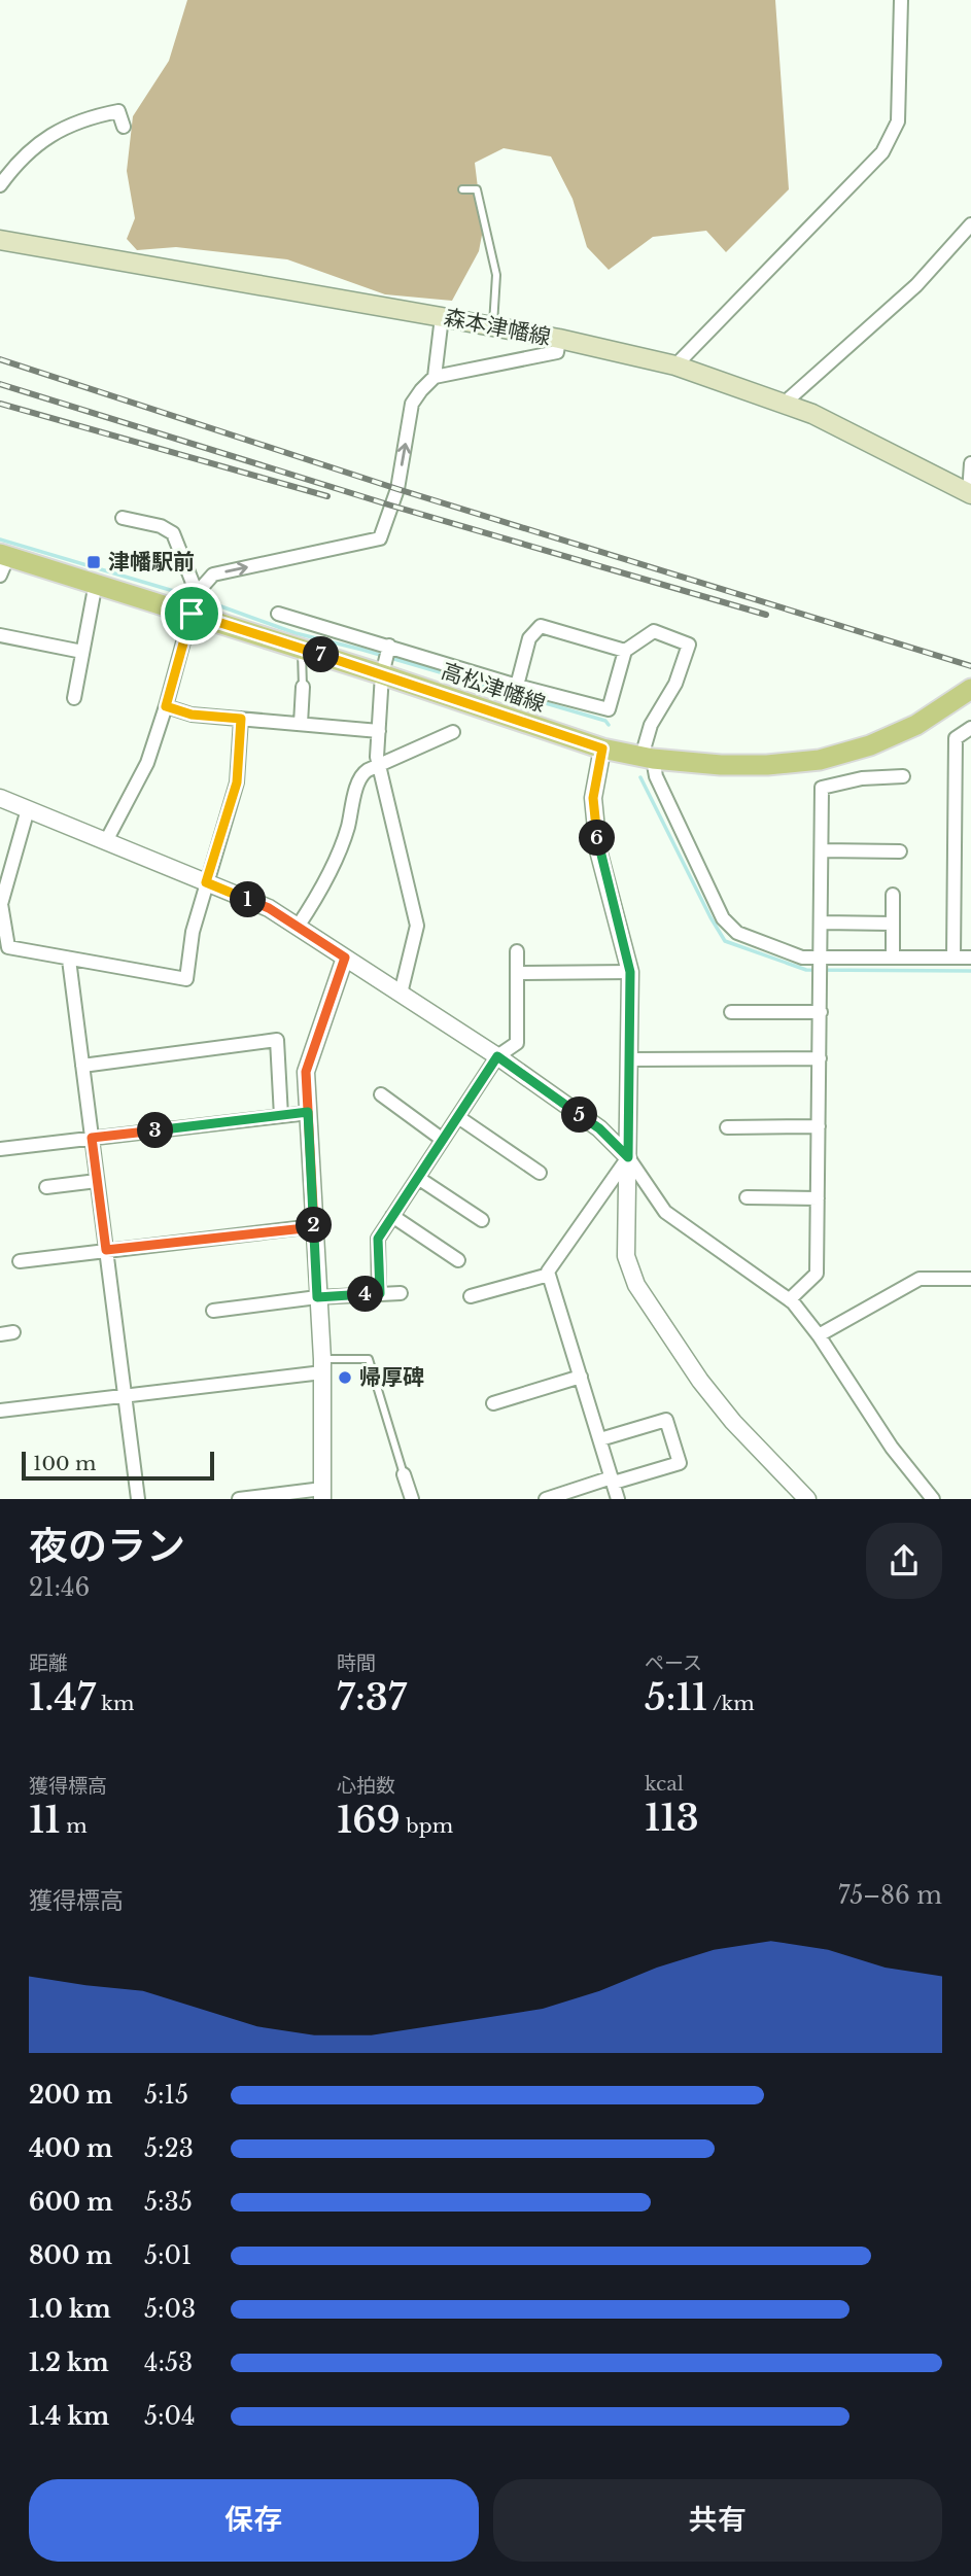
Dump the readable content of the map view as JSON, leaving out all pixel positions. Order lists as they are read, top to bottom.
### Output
{
  "streets": {
    "main road": ["森本津幡線", "高松津幡線"]
  },
  "places": {
    "transit": ["津幡駅前"],
    "other": ["帰厚碑"]
  },
  "scale_bar": "100 m",
  "page": {
    "pins": [
      "7",
      "6",
      "1",
      "5",
      "3",
      "2",
      "4"
    ],
    "scale": "100 m",
    "heading": ["夜のラン", "21:46"],
    "stats": [
      ["距離", "1.47 km"],
      ["時間", "7:37"],
      ["ペース", "5:11 /km"],
      ["獲得標高", "11 m"],
      ["心拍数", "169 bpm"],
      ["kcal", "113"]
    ],
    "chart": ["獲得標高", "75–86 m"],
    "list": [
      {
        "name": "200 m",
        "note": "5:15"
      },
      {
        "name": "400 m",
        "note": "5:23"
      },
      {
        "name": "600 m",
        "note": "5:35"
      },
      {
        "name": "800 m",
        "note": "5:01"
      },
      {
        "name": "1.0 km",
        "note": "5:03"
      },
      {
        "name": "1.2 km",
        "note": "4:53"
      },
      {
        "name": "1.4 km",
        "note": "5:04"
      }
    ],
    "buttons": ["保存", "共有"]
  }
}
